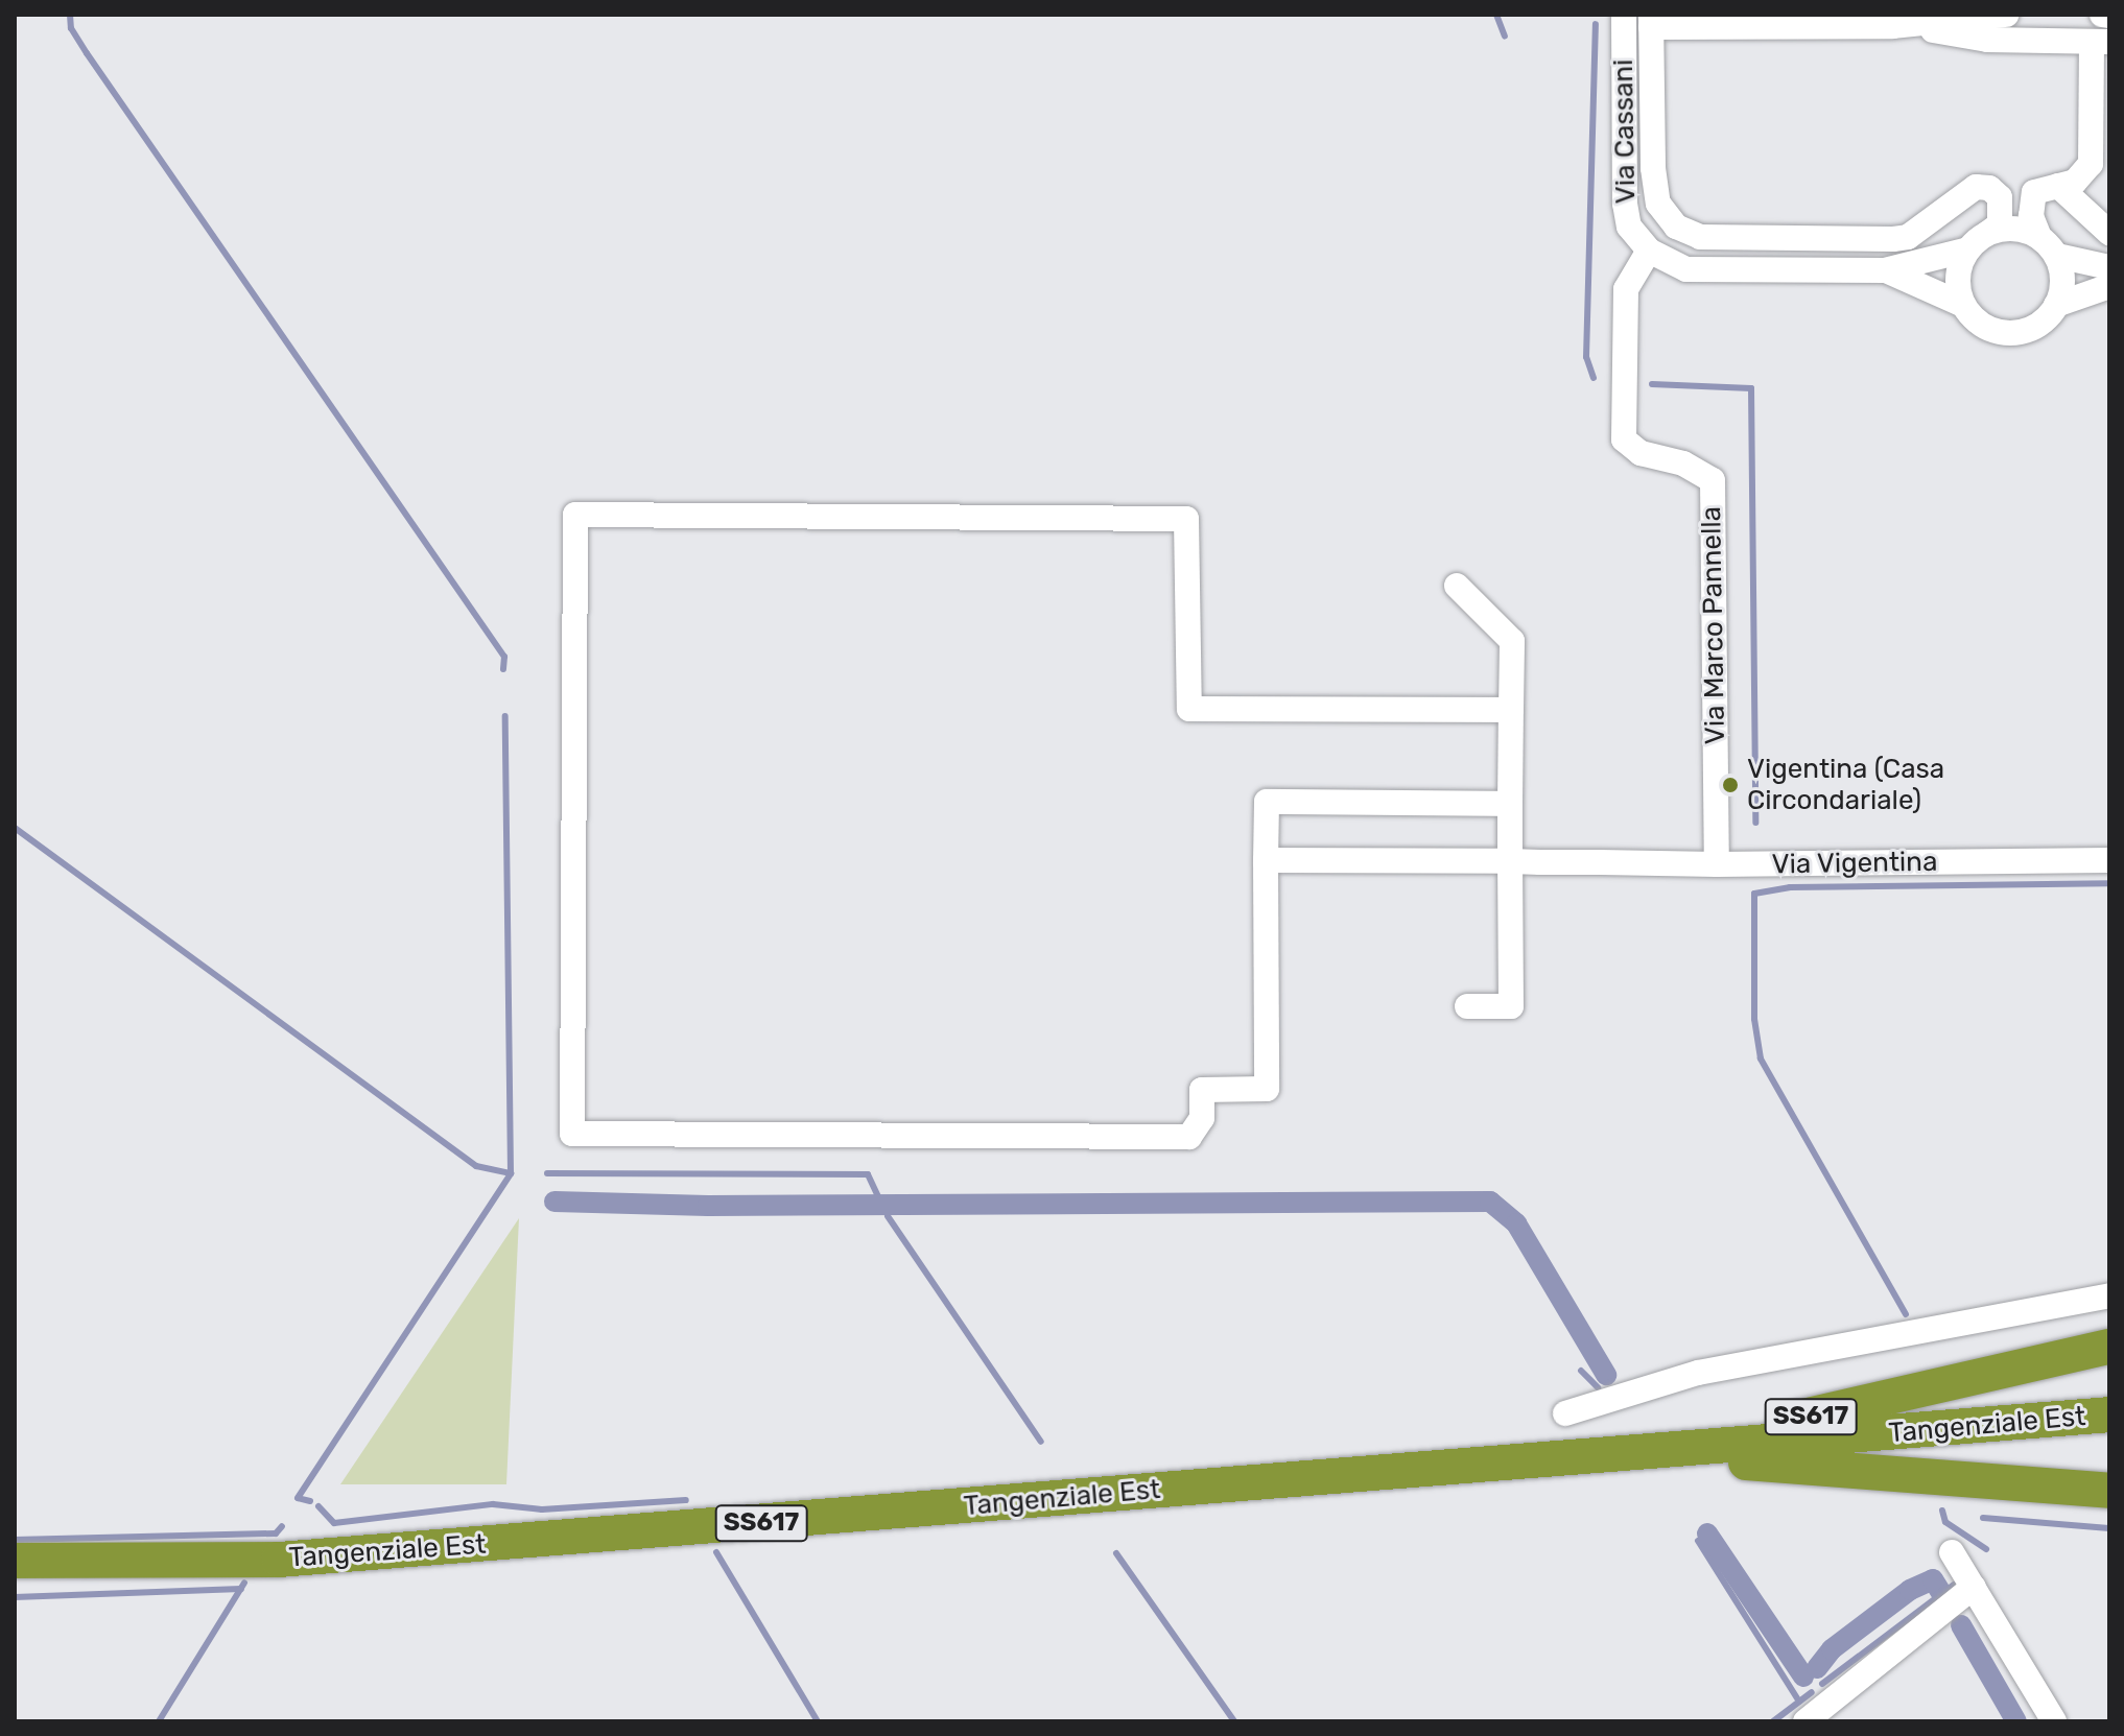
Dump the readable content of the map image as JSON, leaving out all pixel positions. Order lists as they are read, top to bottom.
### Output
{
  "streets": {
    "highway": ["SS617", "Tangenziale Est"],
    "street": ["Via Cassani", "Via Marco Pannella", "Via Vigentina"]
  },
  "crossings": [
    ["Via Cassani", "Via Marco Pannella"],
    ["Via Marco Pannella", "Via Vigentina"],
    ["SS617", "Tangenziale Est"]
  ],
  "places": ["Vigentina (Casa Circondariale)"]
}
